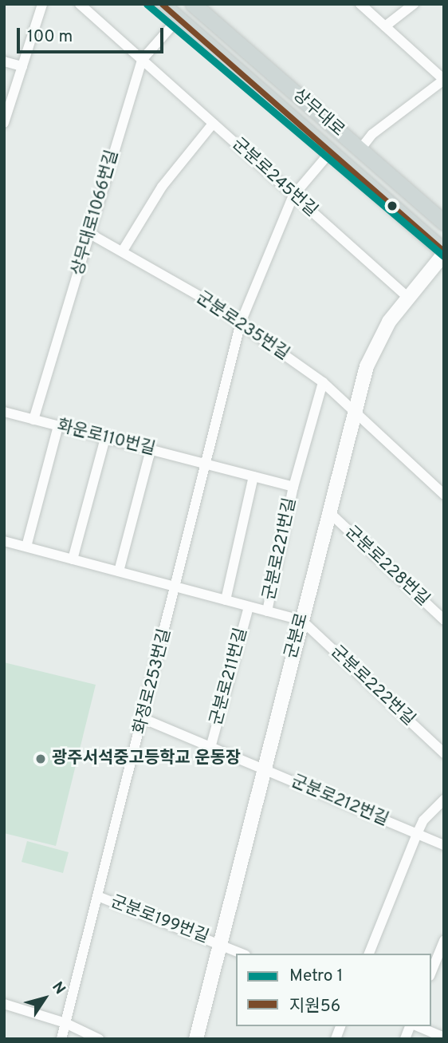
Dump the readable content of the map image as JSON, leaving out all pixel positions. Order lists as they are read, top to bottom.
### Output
{
  "streets": {
    "main road": ["상무대로"],
    "street": [
      "군분로245번길",
      "상무대로1066번길",
      "군분로235번길",
      "화운로110번길",
      "군분로221번길",
      "군분로228번길",
      "군분로",
      "군분로211번길",
      "화정로253번길",
      "군분로222번길",
      "군분로212번길",
      "군분로199번길"
    ]
  },
  "crossings": [
    ["상무대로", "상무대로1066번길"],
    ["상무대로", "군분로"],
    ["상무대로", "화정로253번길"],
    ["군분로245번길", "상무대로1066번길"],
    ["군분로245번길", "군분로"],
    ["군분로245번길", "화정로253번길"],
    ["상무대로1066번길", "군분로235번길"],
    ["상무대로1066번길", "화운로110번길"],
    ["군분로235번길", "군분로221번길"],
    ["군분로235번길", "군분로"],
    ["군분로235번길", "화정로253번길"],
    ["화운로110번길", "군분로221번길"],
    ["화운로110번길", "화정로253번길"],
    ["군분로221번길", "군분로"],
    ["군분로221번길", "군분로211번길"],
    ["군분로221번길", "화정로253번길"],
    ["군분로221번길", "군분로222번길"],
    ["군분로228번길", "군분로"],
    ["군분로", "군분로211번길"],
    ["군분로", "군분로222번길"],
    ["군분로", "군분로212번길"],
    ["군분로", "군분로199번길"],
    ["군분로211번길", "화정로253번길"],
    ["군분로211번길", "군분로212번길"],
    ["화정로253번길", "군분로199번길"]
  ],
  "places": ["광주서석중고등학교 운동장"],
  "lines": ["metro line 1", "transit line 지원56"],
  "legend": ["Metro 1", "지원56"],
  "scale_bar": "100 m",
  "north": "top right"
}
